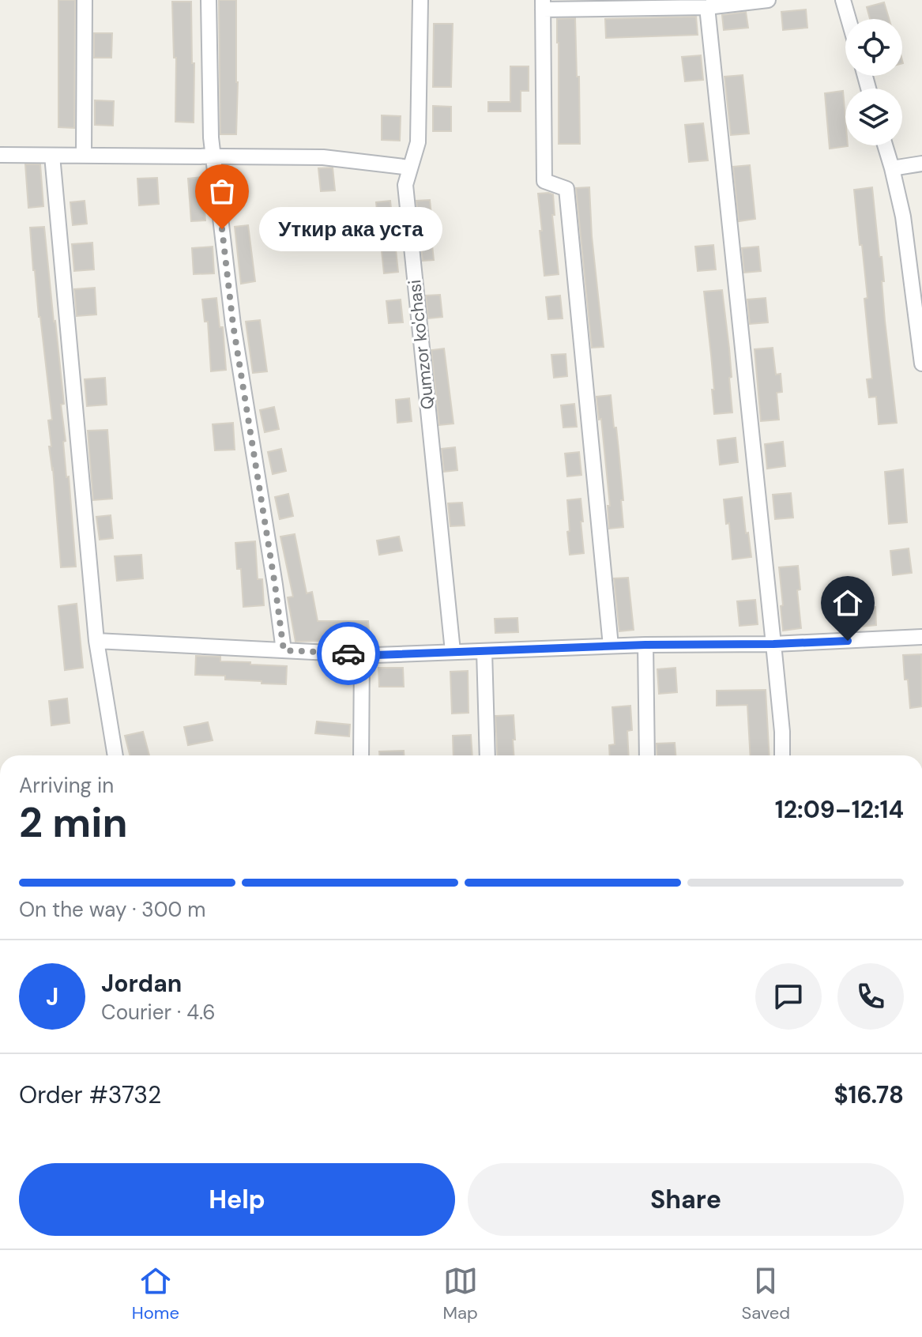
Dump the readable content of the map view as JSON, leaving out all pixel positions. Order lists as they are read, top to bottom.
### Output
{
  "streets": {
    "street": ["Qumzor ko'chasi"]
  },
  "places": ["Уткир ака уста"],
  "page": {
    "bubble": "Уткир ака уста",
    "heading": ["2 min", "Arriving in", "12:09–12:14"],
    "panel": [
      "Jordan",
      "Courier · 4.6",
      "Order #3732",
      "$16.78"
    ],
    "bar": "On the way · 300 m",
    "round": "J",
    "buttons": ["Help", "Share"],
    "tabs": ["Home", "Map", "Saved"]
  }
}
